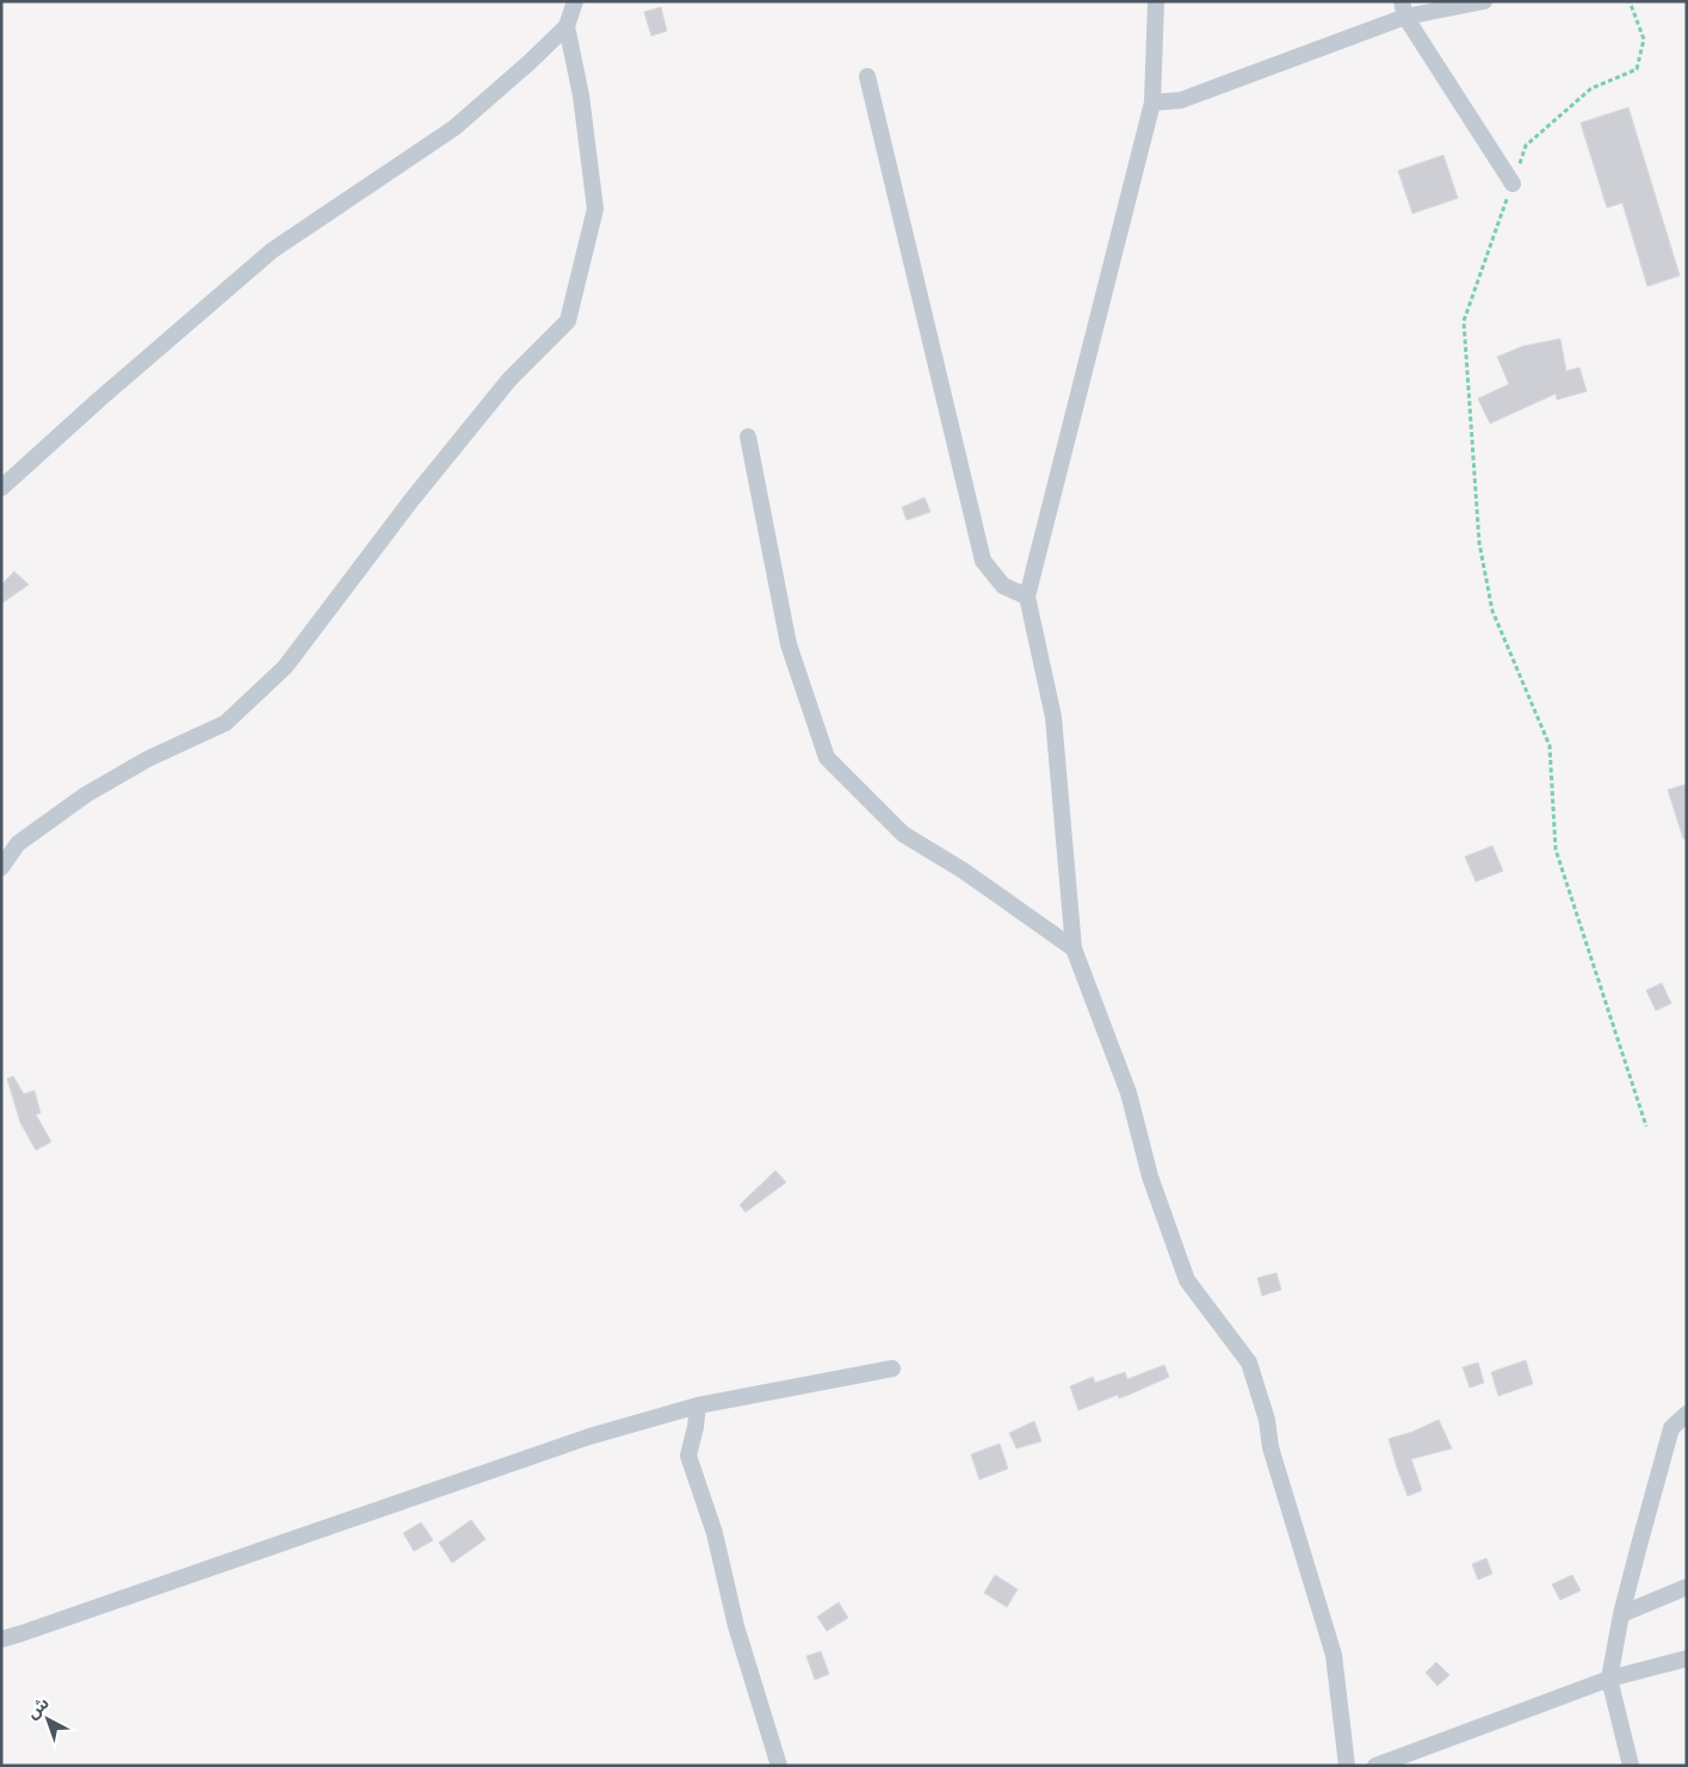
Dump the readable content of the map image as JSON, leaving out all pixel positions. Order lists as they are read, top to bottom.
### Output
{
  "north": "top left"
}
